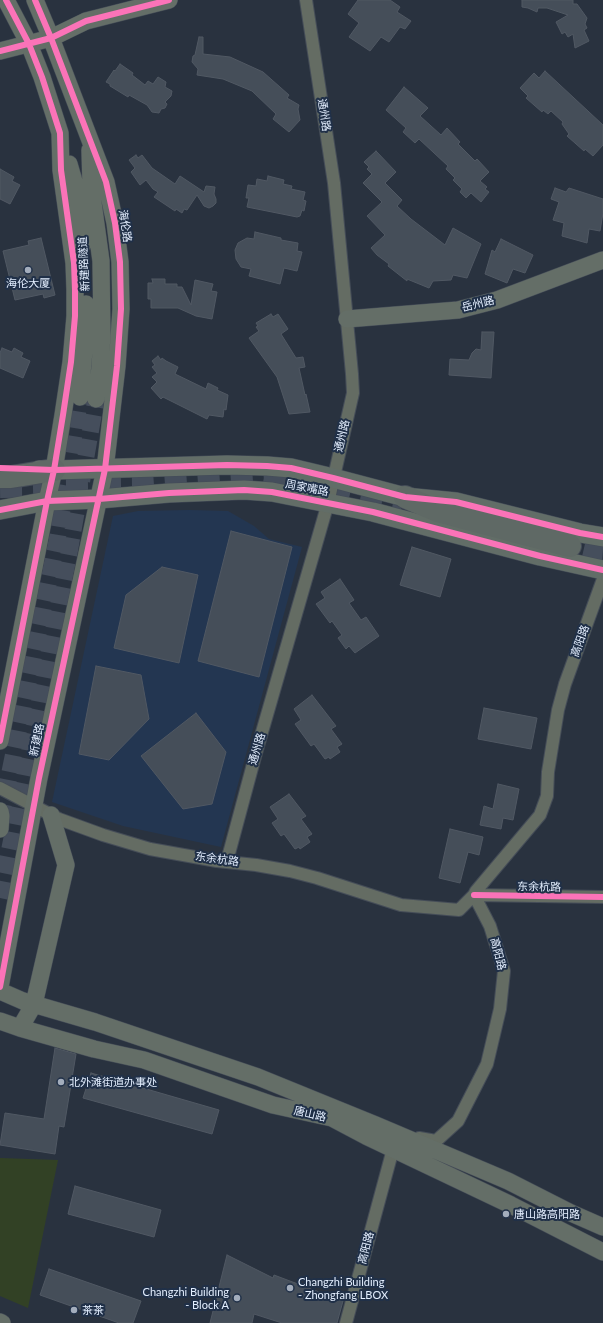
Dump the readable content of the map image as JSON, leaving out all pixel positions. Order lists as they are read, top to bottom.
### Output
{
  "streets": {
    "main road": [
      "海伦路",
      "新建路隧道",
      "岳州路",
      "周家嘴路",
      "新建路",
      "唐山路"
    ],
    "street": ["通州路", "高阳路", "东余杭路"]
  },
  "crossings": [
    ["通州路", "岳州路"],
    ["通州路", "周家嘴路"],
    ["通州路", "东余杭路"],
    ["海伦路", "新建路隧道"],
    ["海伦路", "周家嘴路"],
    ["海伦路", "新建路"],
    ["周家嘴路", "新建路"],
    ["高阳路", "东余杭路"],
    ["高阳路", "唐山路"],
    ["新建路", "东余杭路"]
  ],
  "places": [
    "海伦大厦",
    "北外滩街道办事处",
    "唐山路高阳路",
    "Changzhi Building - Zhongfang LBOX",
    "Changzhi Building - Block A",
    "茶茶"
  ]
}
